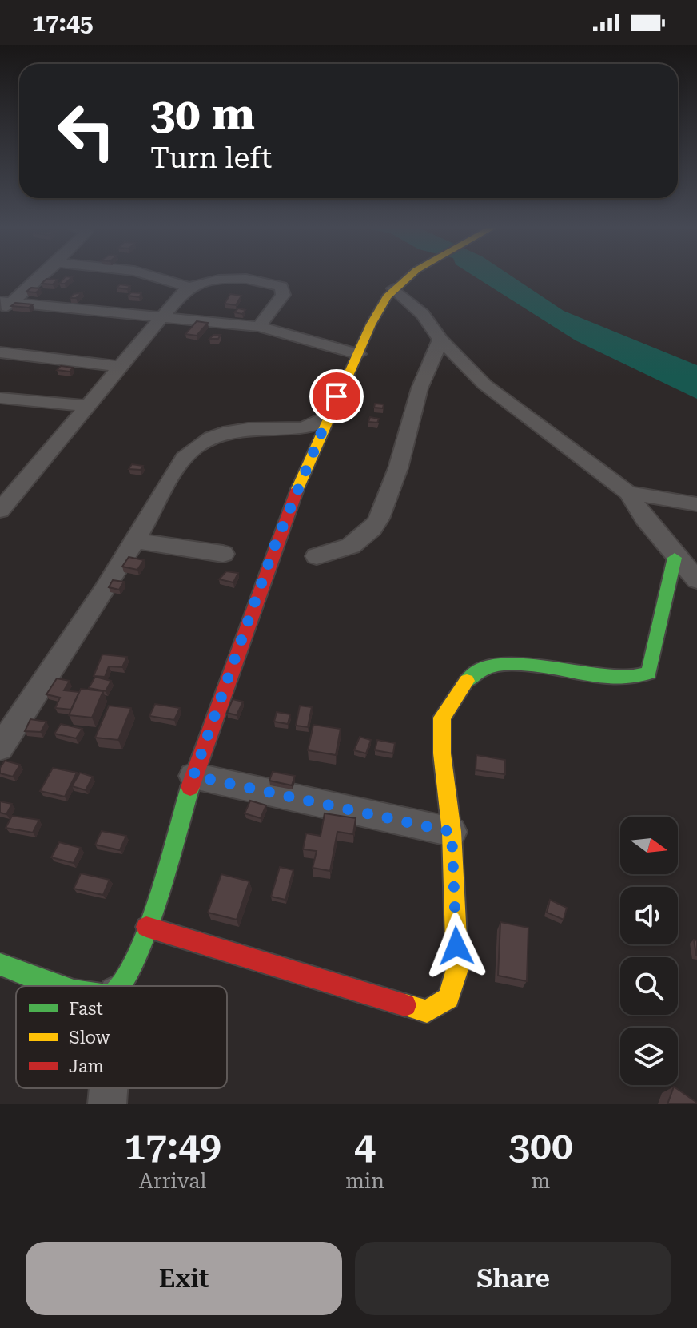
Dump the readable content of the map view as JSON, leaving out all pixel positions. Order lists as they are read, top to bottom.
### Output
{
  "legend": ["Fast", "Slow", "Jam"],
  "north": "right",
  "page": {
    "status": "17:45",
    "turn": ["30 m", "Turn left"],
    "eta": [
      "17:49",
      "Arrival",
      "4",
      "min",
      "300",
      "m"
    ],
    "buttons": ["Exit", "Share"]
  }
}
